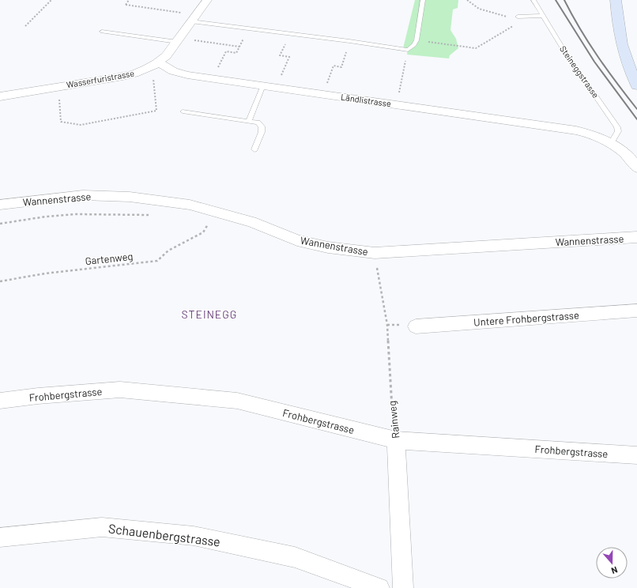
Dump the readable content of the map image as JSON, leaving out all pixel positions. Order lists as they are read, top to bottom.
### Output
{
  "streets": {
    "street": [
      "Wasserfuristrasse",
      "Ländlistrasse",
      "Wannenstrasse",
      "Untere Frohbergstrasse",
      "Frohbergstrasse",
      "Rainweg",
      "Schauenbergstrasse"
    ],
    "lane": ["Steineggstrasse"],
    "path": ["Gartenweg"]
  },
  "crossings": [
    ["Steineggstrasse", "Ländlistrasse"],
    ["Wasserfuristrasse", "Ländlistrasse"],
    ["Wannenstrasse", "Rainweg"],
    ["Frohbergstrasse", "Rainweg"]
  ],
  "districts": ["STEINEGG"],
  "north": "bottom"
}
